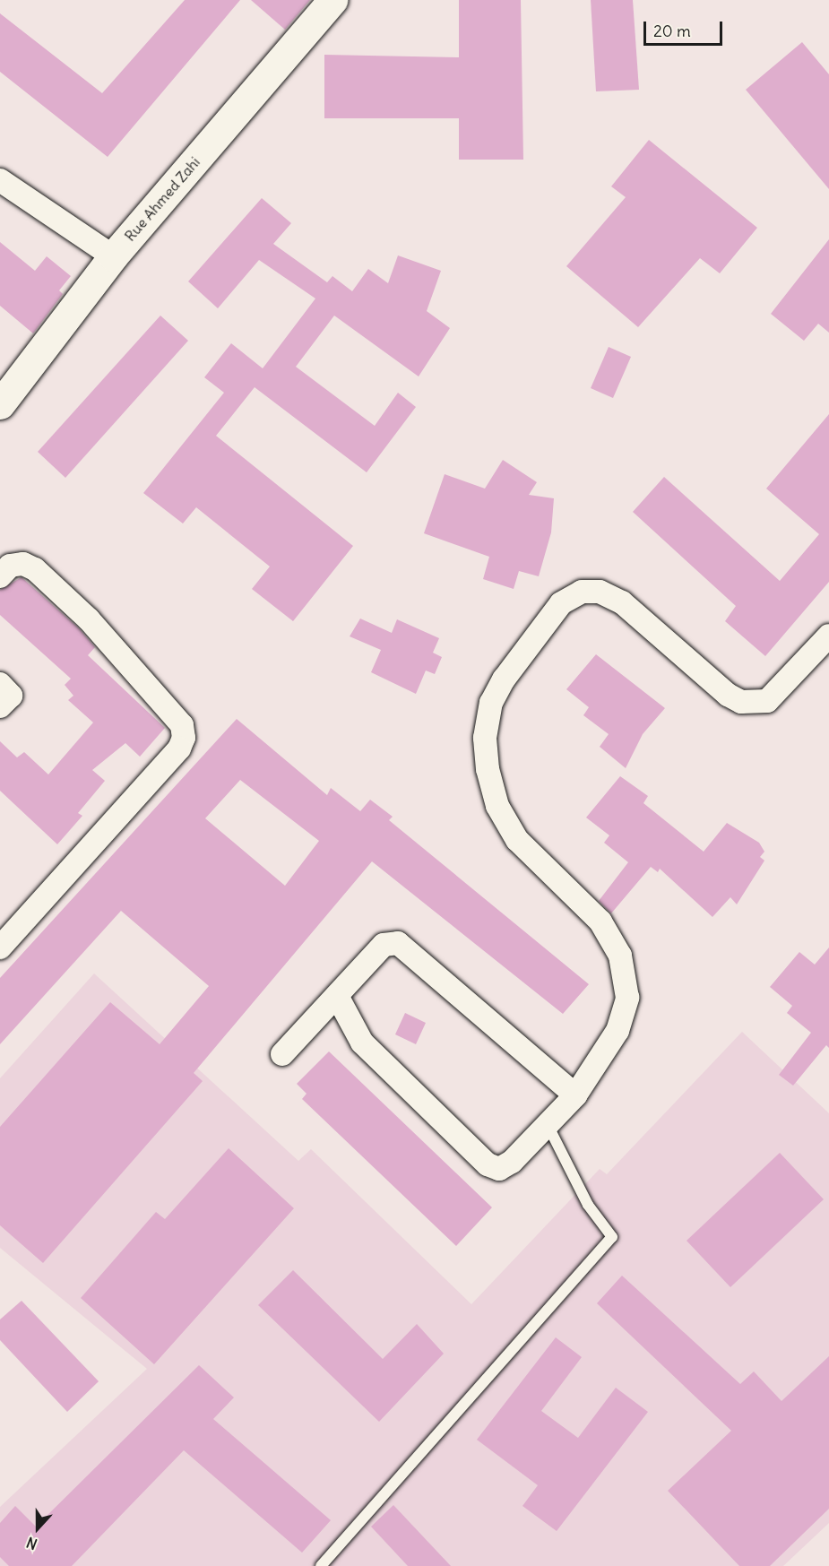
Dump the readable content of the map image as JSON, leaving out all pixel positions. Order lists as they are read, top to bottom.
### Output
{
  "streets": {
    "street": ["Rue Ahmed Zahi"]
  },
  "scale_bar": "20 m",
  "north": "bottom"
}
